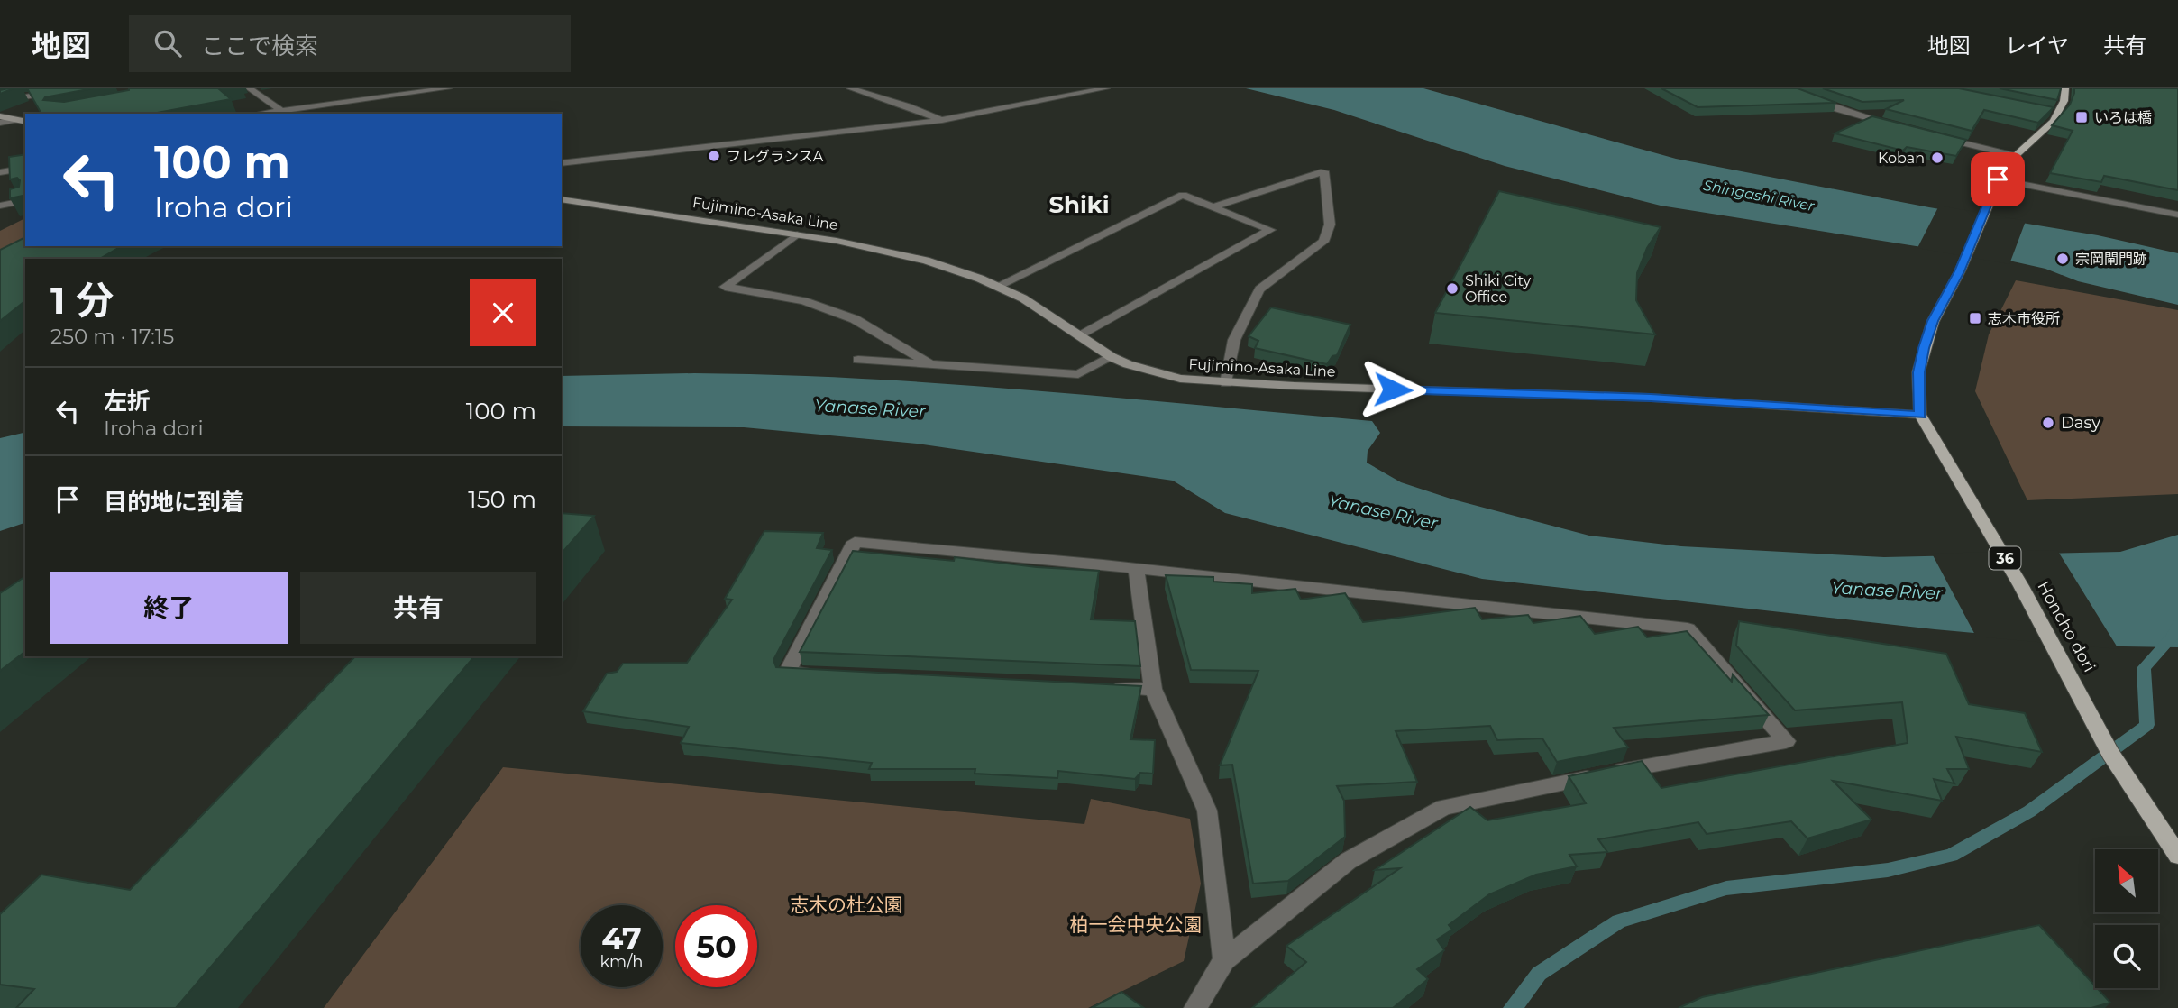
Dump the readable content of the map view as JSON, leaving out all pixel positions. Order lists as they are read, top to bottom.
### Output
{
  "streets": {
    "main road": ["Fujimino-Asaka Line", "36", "Honcho dori"]
  },
  "crossings": [
    ["Fujimino-Asaka Line", "36"],
    ["Fujimino-Asaka Line", "Honcho dori"],
    ["36", "Honcho dori"]
  ],
  "districts": ["Shiki"],
  "water": ["Shingashi River", "Yanase River"],
  "parks": ["志木の杜公園", "柏一会中央公園"],
  "places": {
    "transit": ["いろは橋", "志木市役所"],
    "other": [
      "フレグランスA",
      "Koban",
      "宗岡閘門跡",
      "Shiki City Office",
      "Dasy"
    ]
  },
  "north": "top left",
  "page": {
    "header": "地図",
    "search": "ここで検索",
    "nav": ["地図", "レイヤ", "共有"],
    "turn": ["100 m", "Iroha dori"],
    "heading": ["1 分", "250 m · 17:15"],
    "list": [
      {
        "name": "左折",
        "note": "Iroha dori",
        "value": "100 m"
      },
      {
        "name": "目的地に到着",
        "value": "150 m"
      }
    ],
    "buttons": ["終了", "共有"],
    "speed": "47 km/h",
    "limit": "50"
  }
}
